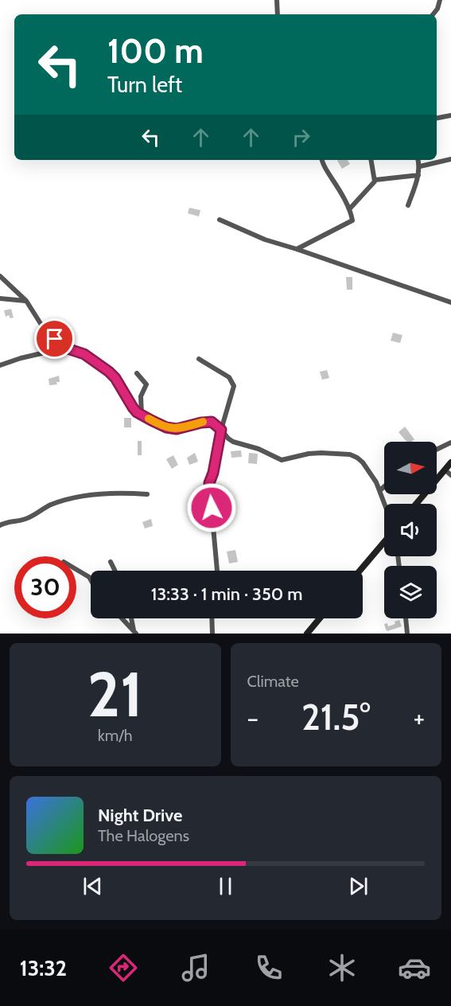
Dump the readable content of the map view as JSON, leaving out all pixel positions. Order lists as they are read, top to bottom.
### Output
{
  "north": "right",
  "page": {
    "turn": ["100 m", "Turn left"],
    "limit": "30",
    "trip": "13:33 · 1 min · 350 m",
    "tile": [
      ["21", "km/h"],
      "Climate"
    ],
    "heat": ["−", "21.5°", "+"],
    "song": ["Night Drive", "The Halogens"],
    "tabs": "13:32"
  }
}
